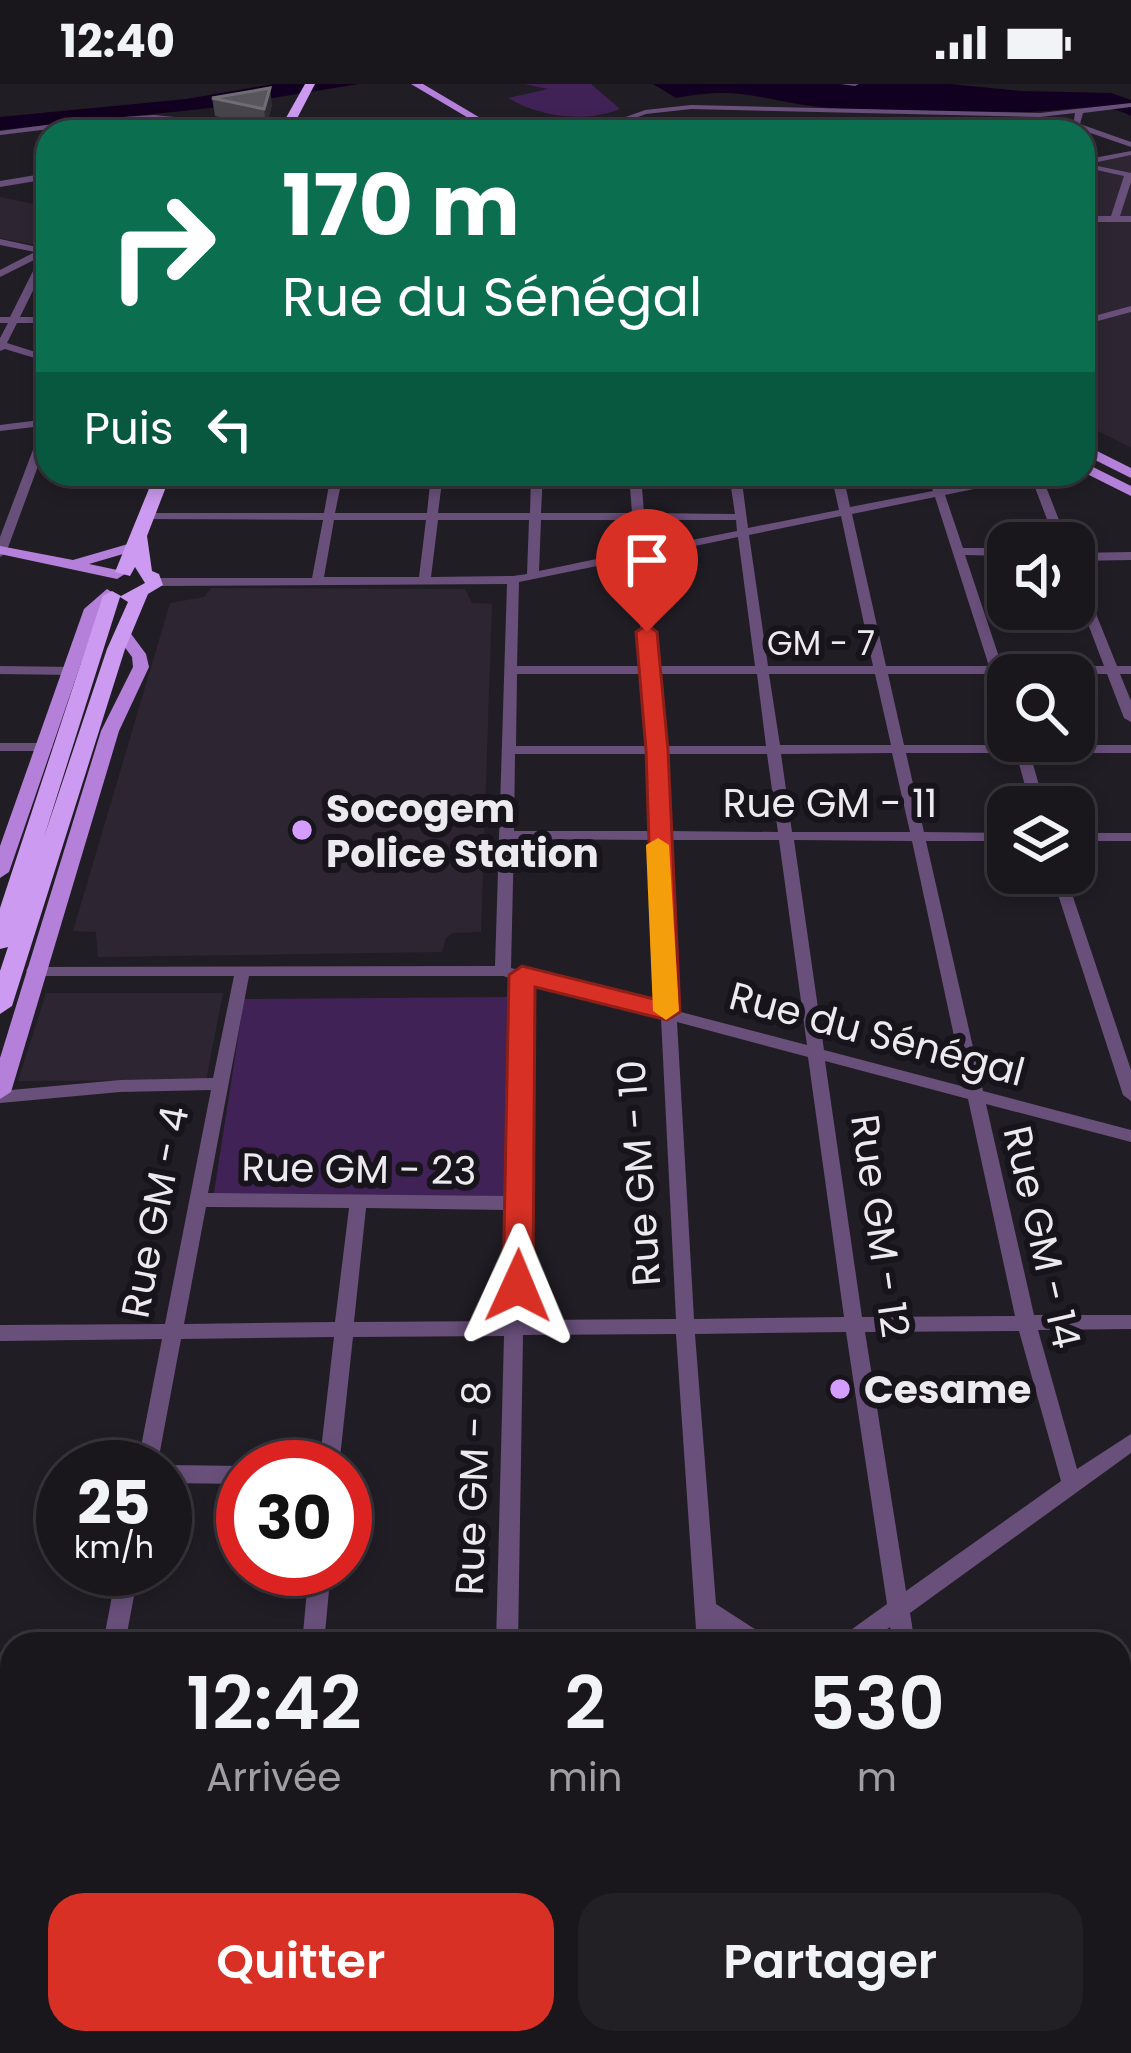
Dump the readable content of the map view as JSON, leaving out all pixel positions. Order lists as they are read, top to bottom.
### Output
{
  "streets": {
    "street": [
      "GM - 7",
      "Rue GM - 11",
      "Rue du Sénégal",
      "Rue GM - 23",
      "Rue GM - 10",
      "Rue GM - 4",
      "Rue GM - 12",
      "Rue GM - 14",
      "Rue GM - 8"
    ]
  },
  "crossings": [
    ["GM - 7", "Rue GM - 10"],
    ["GM - 7", "Rue GM - 12"],
    ["GM - 7", "Rue GM - 14"],
    ["GM - 7", "Rue GM - 8"],
    ["Rue GM - 11", "Rue GM - 10"],
    ["Rue GM - 11", "Rue GM - 12"],
    ["Rue GM - 11", "Rue GM - 14"],
    ["Rue GM - 11", "Rue GM - 8"],
    ["Rue du Sénégal", "Rue GM - 10"],
    ["Rue du Sénégal", "Rue GM - 4"],
    ["Rue du Sénégal", "Rue GM - 12"],
    ["Rue du Sénégal", "Rue GM - 14"],
    ["Rue du Sénégal", "Rue GM - 8"],
    ["Rue GM - 23", "Rue GM - 4"],
    ["Rue GM - 23", "Rue GM - 8"]
  ],
  "places": ["Socogem Police Station", "Cesame"],
  "page": {
    "status": "12:40",
    "turn": ["170 m", "Rue du Sénégal"],
    "then": "Puis",
    "speed": "25 km/h",
    "limit": "30",
    "eta": [
      "12:42",
      "Arrivée",
      "2",
      "min",
      "530",
      "m"
    ],
    "buttons": ["Quitter", "Partager"]
  }
}
